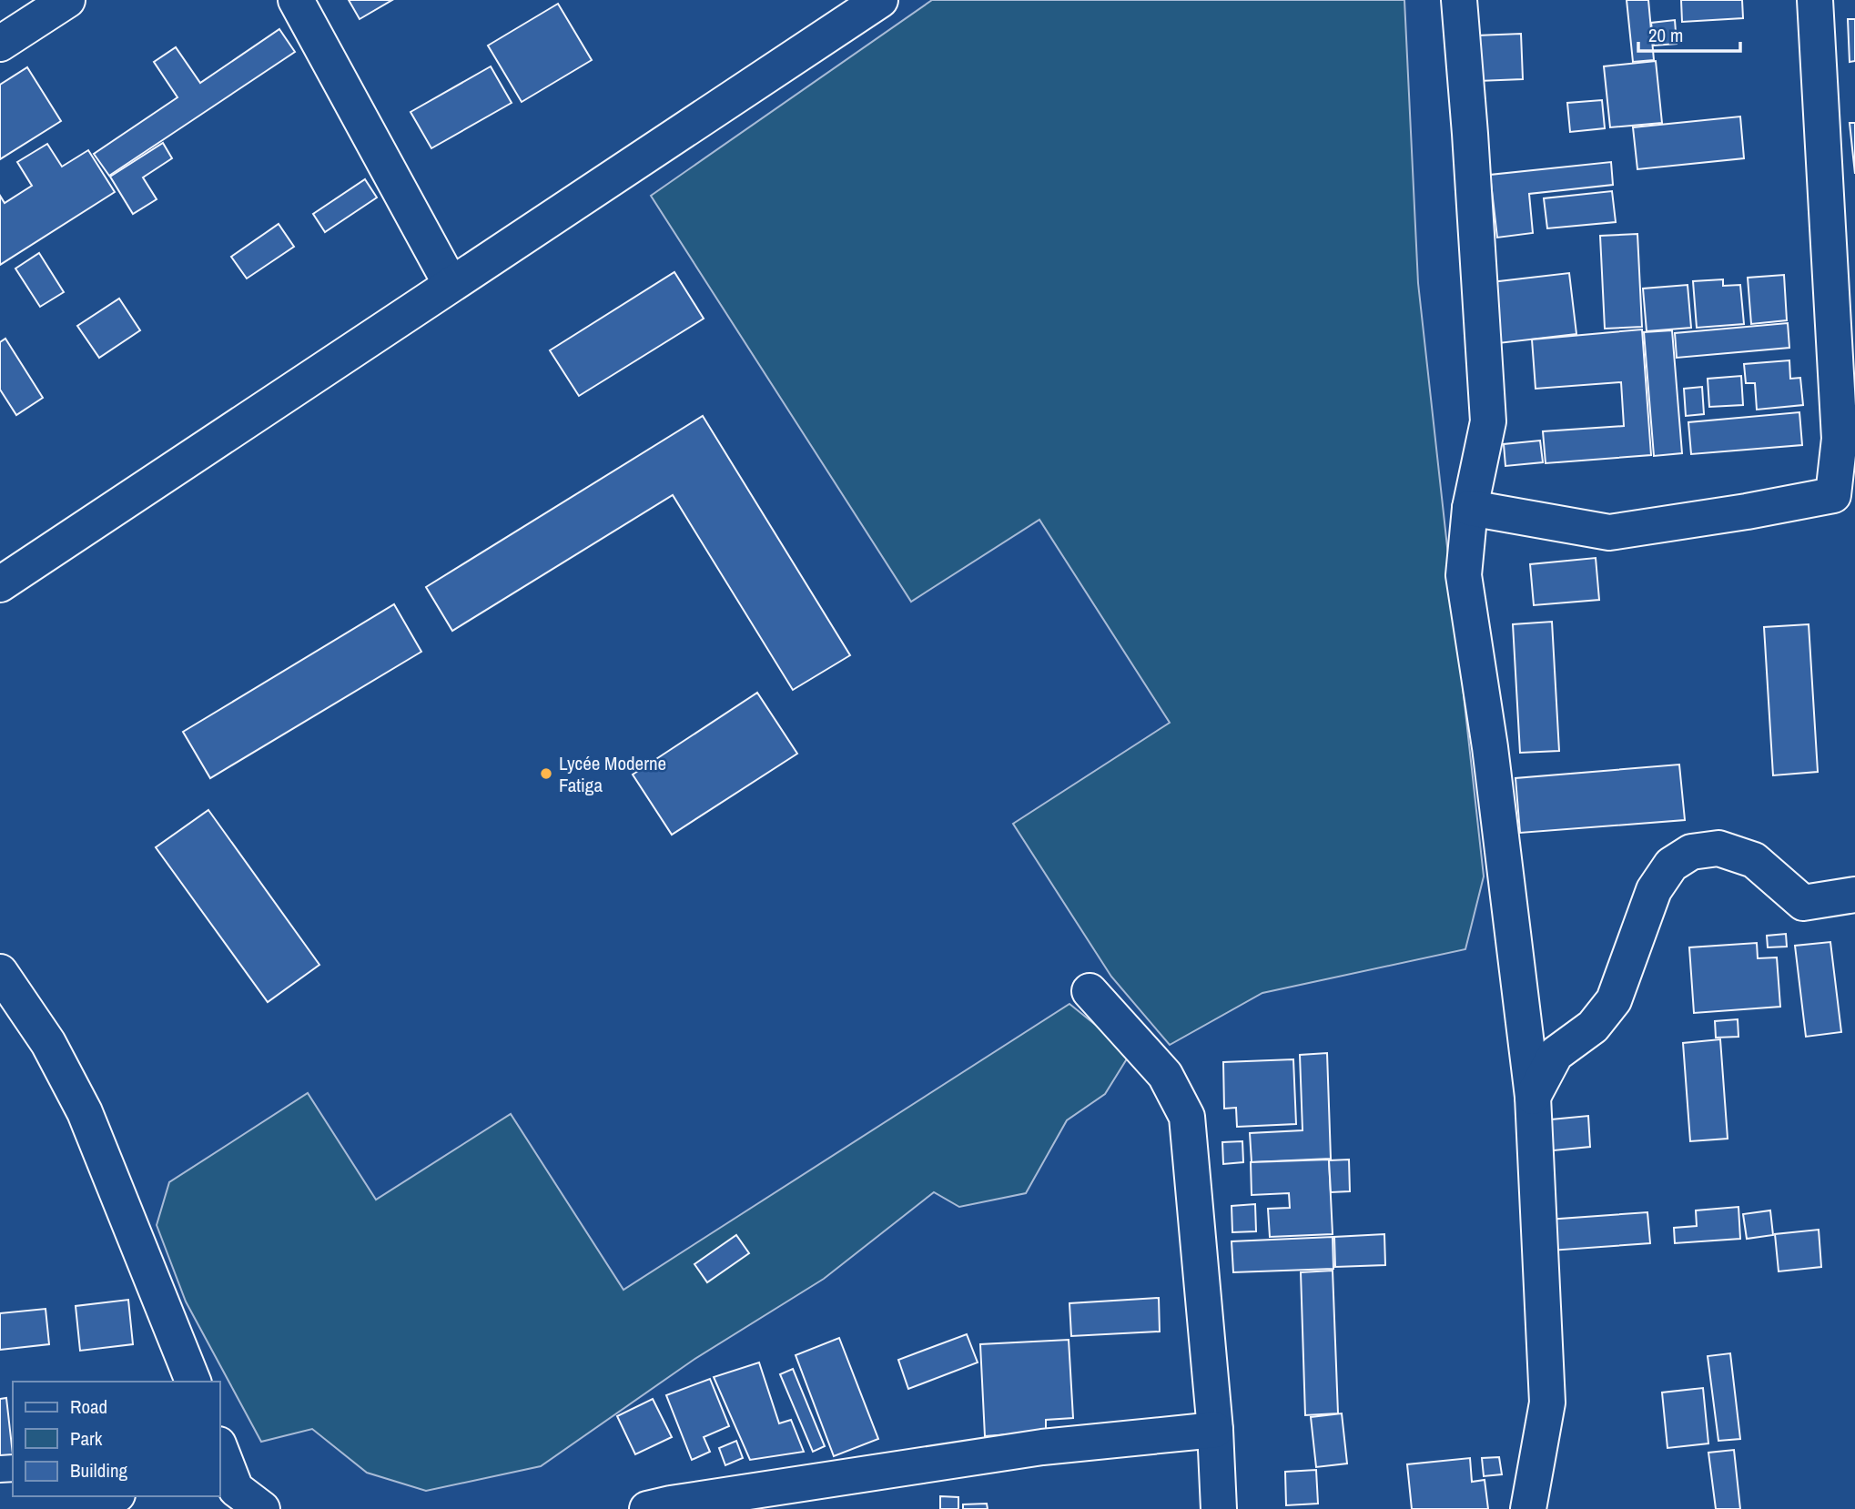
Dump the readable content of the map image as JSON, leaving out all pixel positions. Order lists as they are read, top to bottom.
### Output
{
  "places": ["Lycée Moderne Fatiga"],
  "legend": ["Road", "Park", "Building"],
  "scale_bar": "20 m"
}
